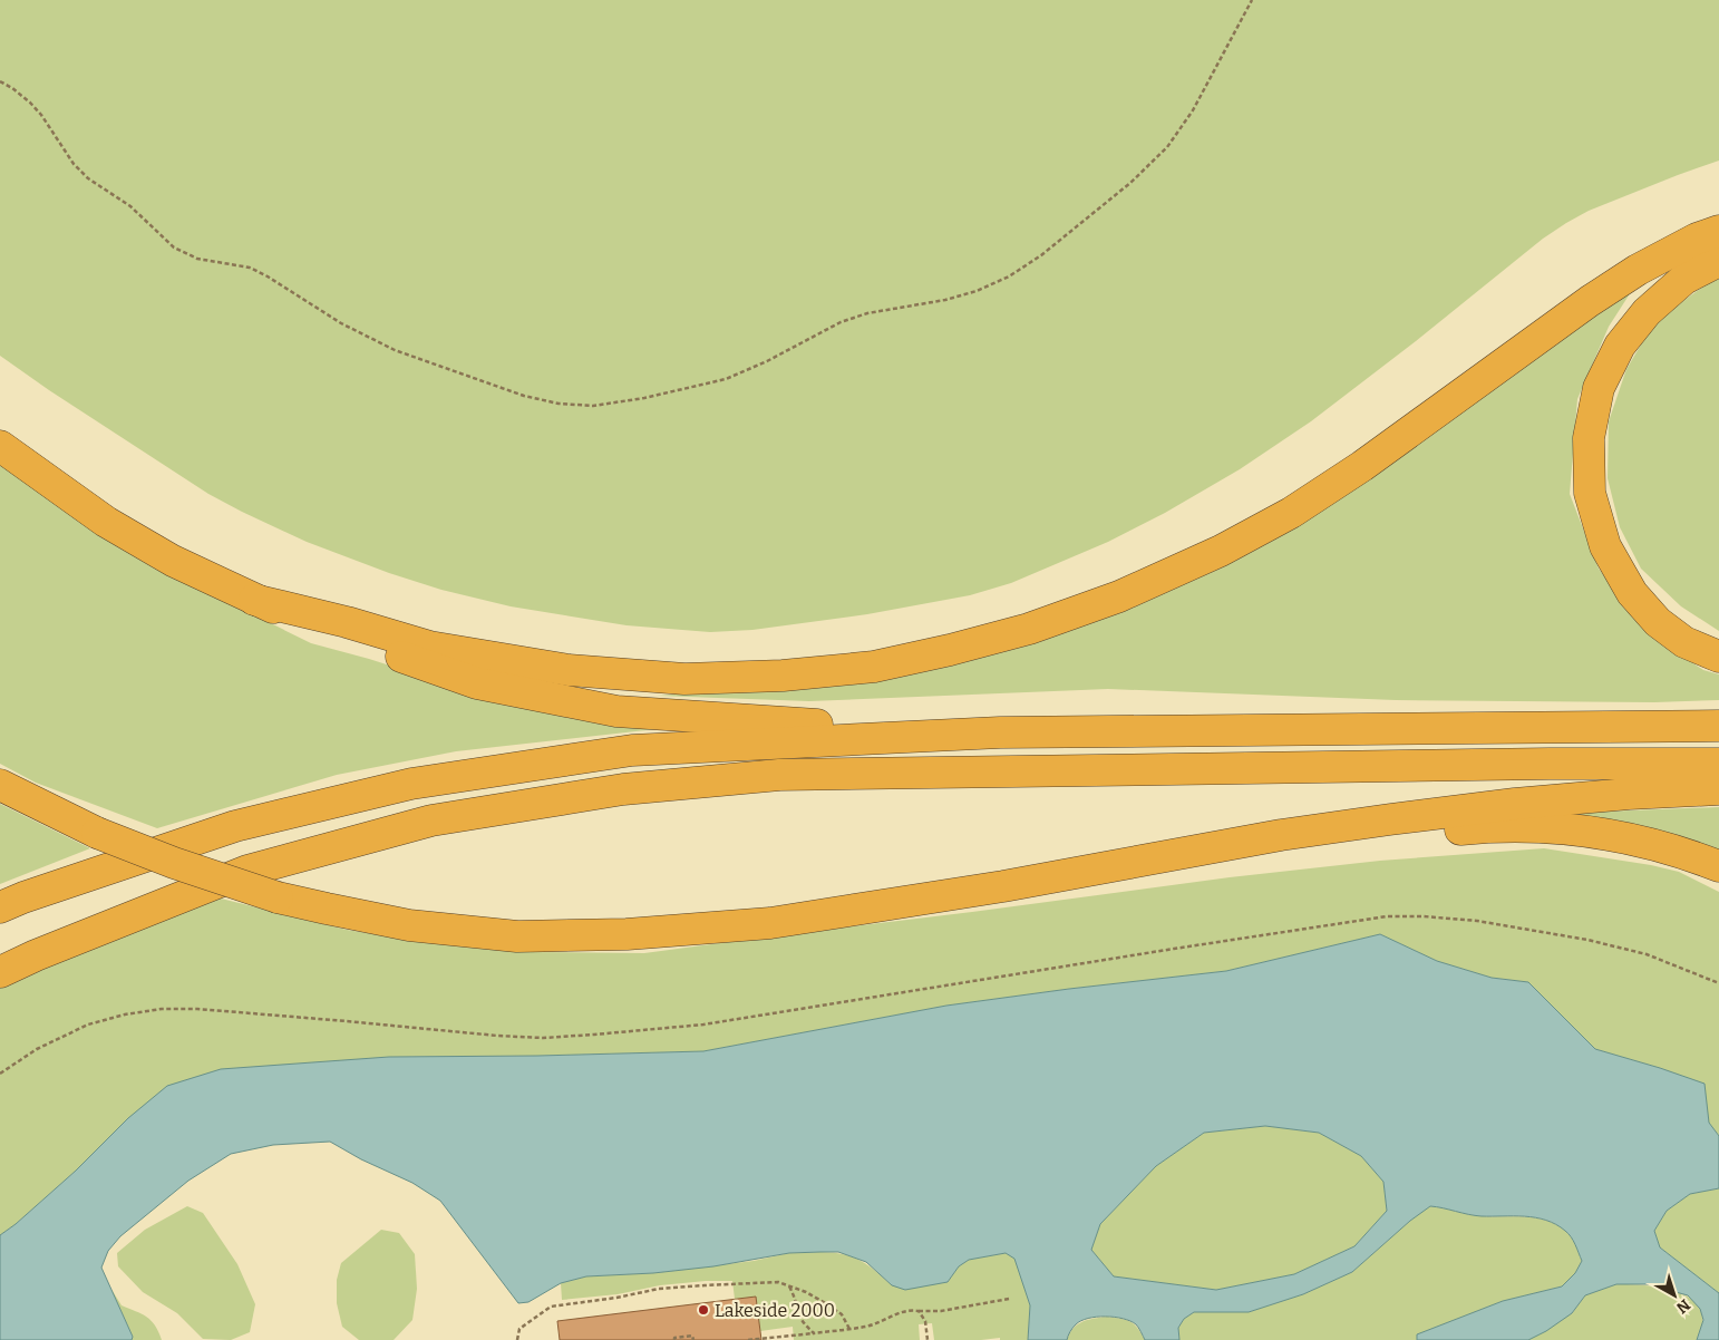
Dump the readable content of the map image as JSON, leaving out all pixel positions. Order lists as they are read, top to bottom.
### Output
{
  "places": ["Lakeside 2000"],
  "north": "bottom right"
}
